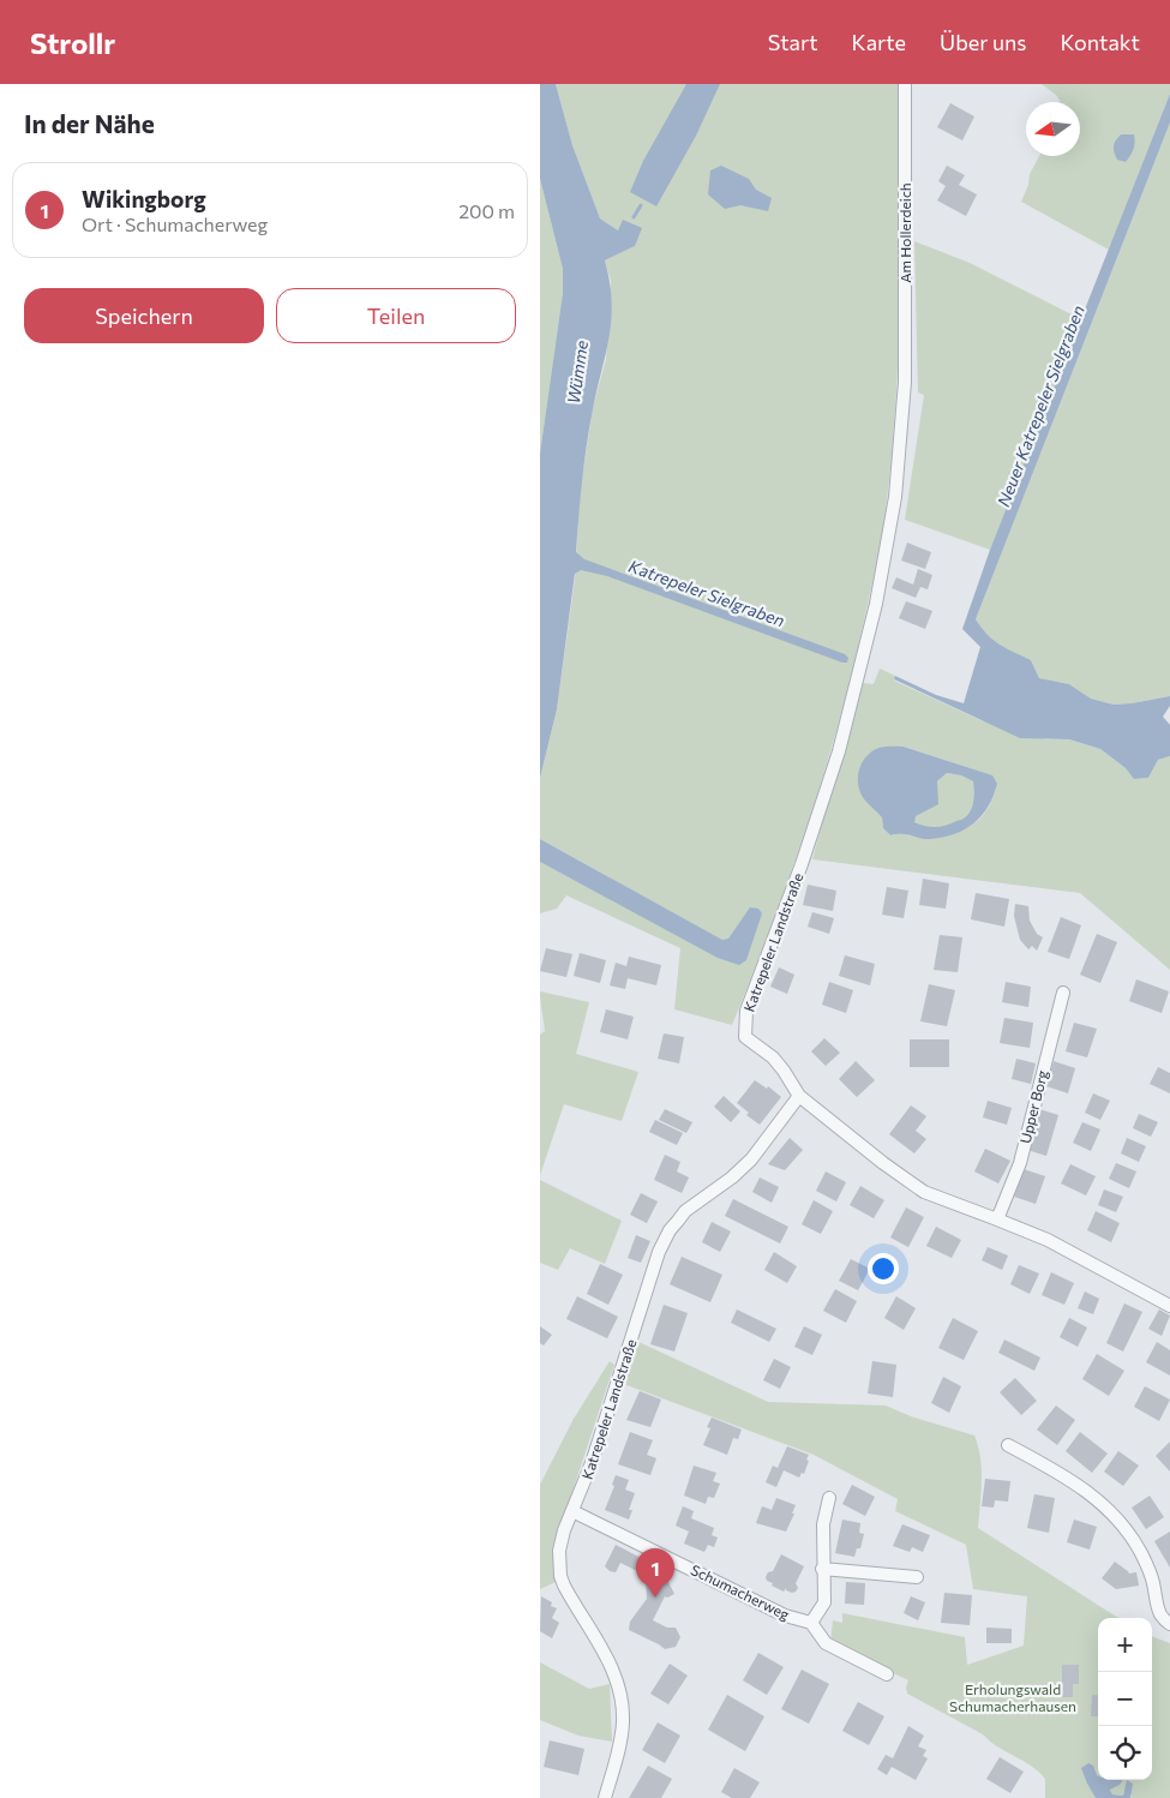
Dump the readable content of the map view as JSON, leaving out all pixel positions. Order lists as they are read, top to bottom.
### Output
{
  "streets": {
    "street": [
      "Am Hollerdeich",
      "Katrepeler Landstraße",
      "Upper Borg",
      "Schumacherweg"
    ]
  },
  "crossings": [
    ["Am Hollerdeich", "Katrepeler Landstraße"],
    ["Katrepeler Landstraße", "Schumacherweg"]
  ],
  "water": ["Wümme", "Neuer Katrepeler Sielgraben", "Katrepeler Sielgraben"],
  "parks": ["Erholungswald Schumacherhausen"],
  "north": "left",
  "page": {
    "header": "Strollr",
    "nav": [
      "Start",
      "Karte",
      "Über uns",
      "Kontakt"
    ],
    "heading": "In der Nähe",
    "list": [
      {
        "mark": "1",
        "name": "Wikingborg",
        "note": "Ort · Schumacherweg",
        "value": "200 m"
      }
    ],
    "buttons": ["Speichern", "Teilen"],
    "pins": "1",
    "map_buttons": ["+", "−"]
  }
}
